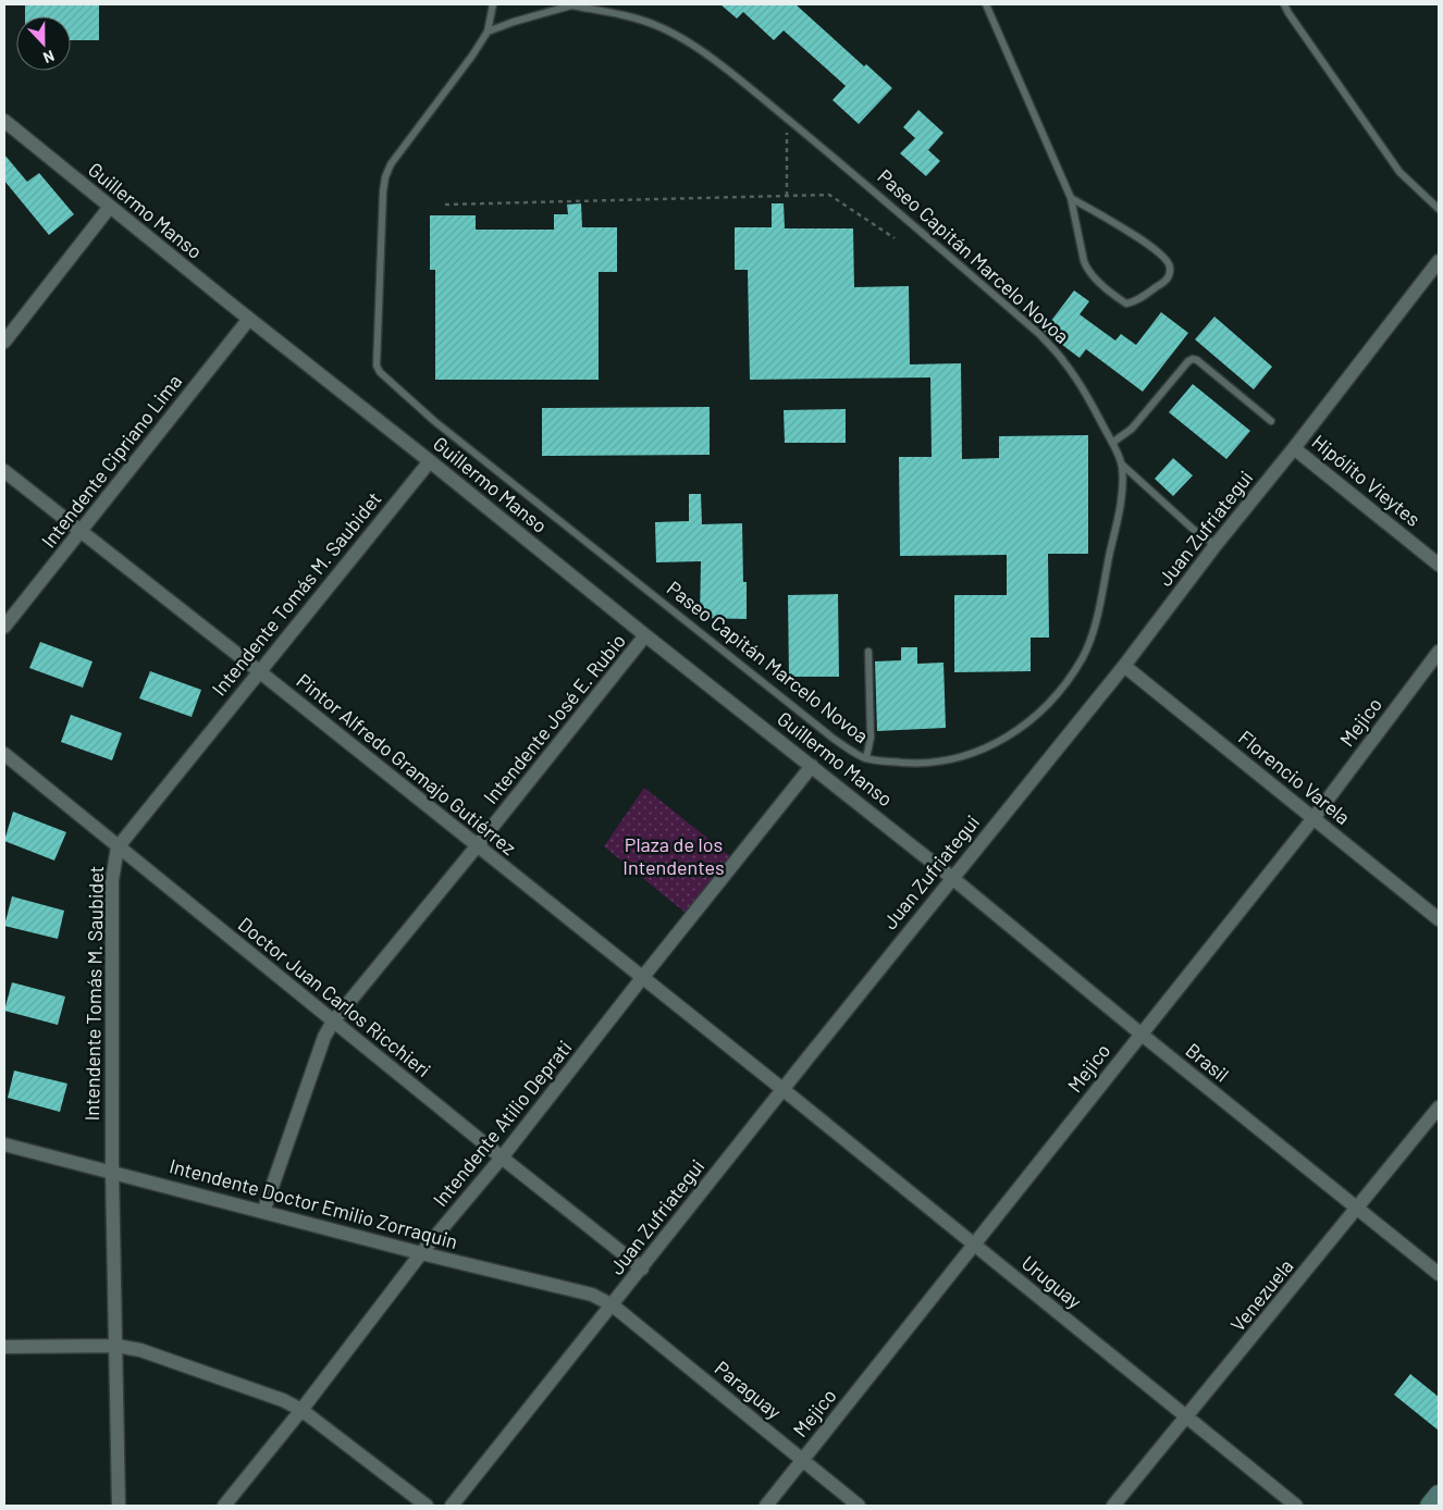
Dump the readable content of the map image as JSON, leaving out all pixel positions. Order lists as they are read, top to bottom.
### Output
{
  "streets": {
    "street": [
      "Guillermo Manso",
      "Intendente Cipriano Lima",
      "Hipólito Vieytes",
      "Juan Zufriategui",
      "Intendente Tomás M. Saubidet",
      "Intendente José E. Rubio",
      "Mejico",
      "Pintor Alfredo Gramajo Gutiérrez",
      "Florencio Varela",
      "Doctor Juan Carlos Ricchieri",
      "Brasil",
      "Intendente Atilio Deprati",
      "Intendente Doctor Emilio Zorraquin",
      "Uruguay",
      "Venezuela",
      "Paraguay"
    ],
    "lane": ["Paseo Capitán Marcelo Novoa"]
  },
  "crossings": [
    ["Guillermo Manso", "Intendente Cipriano Lima"],
    ["Guillermo Manso", "Juan Zufriategui"],
    ["Guillermo Manso", "Intendente Tomás M. Saubidet"],
    ["Guillermo Manso", "Intendente José E. Rubio"],
    ["Guillermo Manso", "Brasil"],
    ["Guillermo Manso", "Intendente Atilio Deprati"],
    ["Intendente Cipriano Lima", "Pintor Alfredo Gramajo Gutiérrez"],
    ["Hipólito Vieytes", "Juan Zufriategui"],
    ["Juan Zufriategui", "Pintor Alfredo Gramajo Gutiérrez"],
    ["Juan Zufriategui", "Florencio Varela"],
    ["Juan Zufriategui", "Doctor Juan Carlos Ricchieri"],
    ["Juan Zufriategui", "Brasil"],
    ["Juan Zufriategui", "Intendente Doctor Emilio Zorraquin"],
    ["Juan Zufriategui", "Uruguay"],
    ["Juan Zufriategui", "Paraguay"],
    ["Intendente Tomás M. Saubidet", "Pintor Alfredo Gramajo Gutiérrez"],
    ["Intendente Tomás M. Saubidet", "Doctor Juan Carlos Ricchieri"],
    ["Intendente Tomás M. Saubidet", "Intendente Doctor Emilio Zorraquin"],
    ["Intendente José E. Rubio", "Pintor Alfredo Gramajo Gutiérrez"],
    ["Intendente José E. Rubio", "Doctor Juan Carlos Ricchieri"],
    ["Intendente José E. Rubio", "Intendente Doctor Emilio Zorraquin"],
    ["Mejico", "Florencio Varela"],
    ["Mejico", "Brasil"],
    ["Mejico", "Uruguay"],
    ["Mejico", "Paraguay"],
    ["Pintor Alfredo Gramajo Gutiérrez", "Intendente Atilio Deprati"],
    ["Pintor Alfredo Gramajo Gutiérrez", "Uruguay"],
    ["Doctor Juan Carlos Ricchieri", "Intendente Atilio Deprati"],
    ["Brasil", "Venezuela"],
    ["Intendente Atilio Deprati", "Intendente Doctor Emilio Zorraquin"],
    ["Intendente Doctor Emilio Zorraquin", "Paraguay"],
    ["Uruguay", "Venezuela"]
  ],
  "parks": ["Plaza de los Intendentes"],
  "north": "bottom"
}
